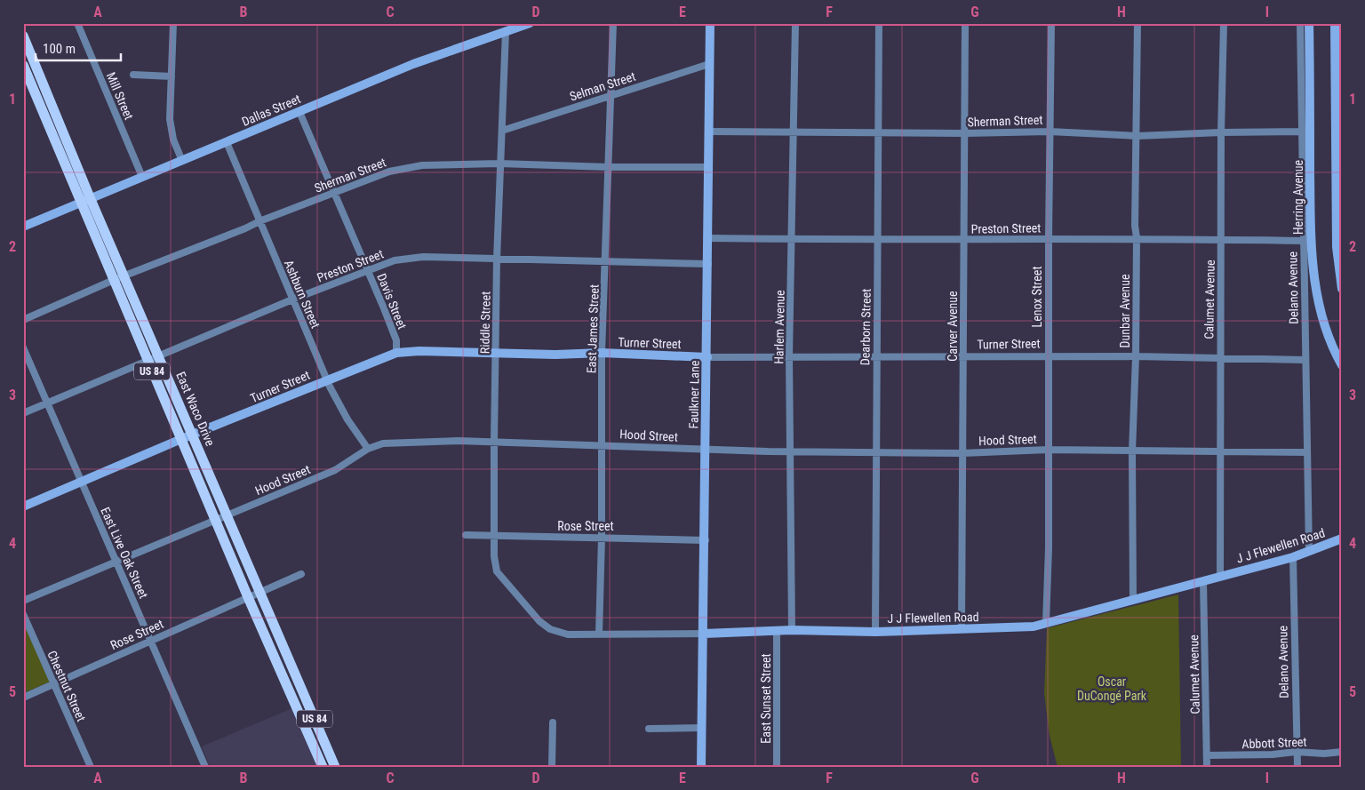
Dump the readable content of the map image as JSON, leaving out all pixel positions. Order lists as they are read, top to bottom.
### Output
{
  "streets": {
    "main road": ["US 84", "East Waco Drive"],
    "street": [
      "Selman Street",
      "Mill Street",
      "Dallas Street",
      "Sherman Street",
      "Herring Avenue",
      "Preston Street",
      "Delano Avenue",
      "Ashburn Street",
      "Lenox Street",
      "Calumet Avenue",
      "Davis Street",
      "Dunbar Avenue",
      "Riddle Street",
      "Carver Avenue",
      "Harlem Avenue",
      "Dearborn Street",
      "East James Street",
      "Turner Street",
      "Faulkner Lane",
      "Hood Street",
      "Rose Street",
      "J J Flewellen Road",
      "East Live Oak Street",
      "Chestnut Street",
      "East Sunset Street",
      "Abbott Street"
    ]
  },
  "crossings": [
    ["Selman Street", "Riddle Street"],
    ["Selman Street", "East James Street"],
    ["Selman Street", "Faulkner Lane"],
    ["Mill Street", "Dallas Street"],
    ["Dallas Street", "Ashburn Street"],
    ["Dallas Street", "Davis Street"],
    ["Dallas Street", "Riddle Street"],
    ["Dallas Street", "East Waco Drive"],
    ["Sherman Street", "Delano Avenue"],
    ["Sherman Street", "Ashburn Street"],
    ["Sherman Street", "Lenox Street"],
    ["Sherman Street", "Calumet Avenue"],
    ["Sherman Street", "Davis Street"],
    ["Sherman Street", "Dunbar Avenue"],
    ["Sherman Street", "Riddle Street"],
    ["Sherman Street", "Carver Avenue"],
    ["Sherman Street", "Harlem Avenue"],
    ["Sherman Street", "Dearborn Street"],
    ["Sherman Street", "East James Street"],
    ["Sherman Street", "Faulkner Lane"],
    ["Sherman Street", "East Waco Drive"],
    ["Preston Street", "Delano Avenue"],
    ["Preston Street", "Ashburn Street"],
    ["Preston Street", "Lenox Street"],
    ["Preston Street", "Calumet Avenue"],
    ["Preston Street", "Davis Street"],
    ["Preston Street", "Dunbar Avenue"],
    ["Preston Street", "Riddle Street"],
    ["Preston Street", "Carver Avenue"],
    ["Preston Street", "Harlem Avenue"],
    ["Preston Street", "Dearborn Street"],
    ["Preston Street", "East James Street"],
    ["Preston Street", "Faulkner Lane"],
    ["Preston Street", "East Waco Drive"],
    ["Preston Street", "East Live Oak Street"],
    ["Delano Avenue", "Turner Street"],
    ["Delano Avenue", "Hood Street"],
    ["Delano Avenue", "J J Flewellen Road"],
    ["Delano Avenue", "Abbott Street"],
    ["Ashburn Street", "Turner Street"],
    ["Ashburn Street", "Hood Street"],
    ["Lenox Street", "Turner Street"],
    ["Lenox Street", "Hood Street"],
    ["Lenox Street", "J J Flewellen Road"],
    ["Calumet Avenue", "Turner Street"],
    ["Calumet Avenue", "Hood Street"],
    ["Calumet Avenue", "J J Flewellen Road"],
    ["Calumet Avenue", "Abbott Street"],
    ["Davis Street", "Turner Street"],
    ["Dunbar Avenue", "Turner Street"],
    ["Dunbar Avenue", "Hood Street"],
    ["Dunbar Avenue", "J J Flewellen Road"],
    ["Riddle Street", "Turner Street"],
    ["Riddle Street", "Hood Street"],
    ["Riddle Street", "Rose Street"],
    ["Riddle Street", "J J Flewellen Road"],
    ["Carver Avenue", "Turner Street"],
    ["Carver Avenue", "Hood Street"],
    ["Carver Avenue", "J J Flewellen Road"],
    ["Harlem Avenue", "Turner Street"],
    ["Harlem Avenue", "Hood Street"],
    ["Harlem Avenue", "J J Flewellen Road"],
    ["Dearborn Street", "Turner Street"],
    ["Dearborn Street", "Hood Street"],
    ["Dearborn Street", "J J Flewellen Road"],
    ["East James Street", "Turner Street"],
    ["East James Street", "Hood Street"],
    ["East James Street", "Rose Street"],
    ["East James Street", "J J Flewellen Road"],
    ["Turner Street", "Faulkner Lane"],
    ["Turner Street", "East Waco Drive"],
    ["Turner Street", "East Live Oak Street"],
    ["Faulkner Lane", "Hood Street"],
    ["Faulkner Lane", "Rose Street"],
    ["Faulkner Lane", "J J Flewellen Road"],
    ["East Waco Drive", "Hood Street"],
    ["East Waco Drive", "Rose Street"],
    ["Hood Street", "East Live Oak Street"],
    ["Rose Street", "East Live Oak Street"],
    ["Rose Street", "Chestnut Street"],
    ["J J Flewellen Road", "East Sunset Street"]
  ],
  "parks": ["Oscar DuCongé Park"],
  "scale_bar": "100 m",
  "grid": {
    "columns": [
      "A",
      "B",
      "C",
      "D",
      "E",
      "F",
      "G",
      "H",
      "I"
    ],
    "rows": [
      "1",
      "2",
      "3",
      "4",
      "5"
    ]
  }
}
